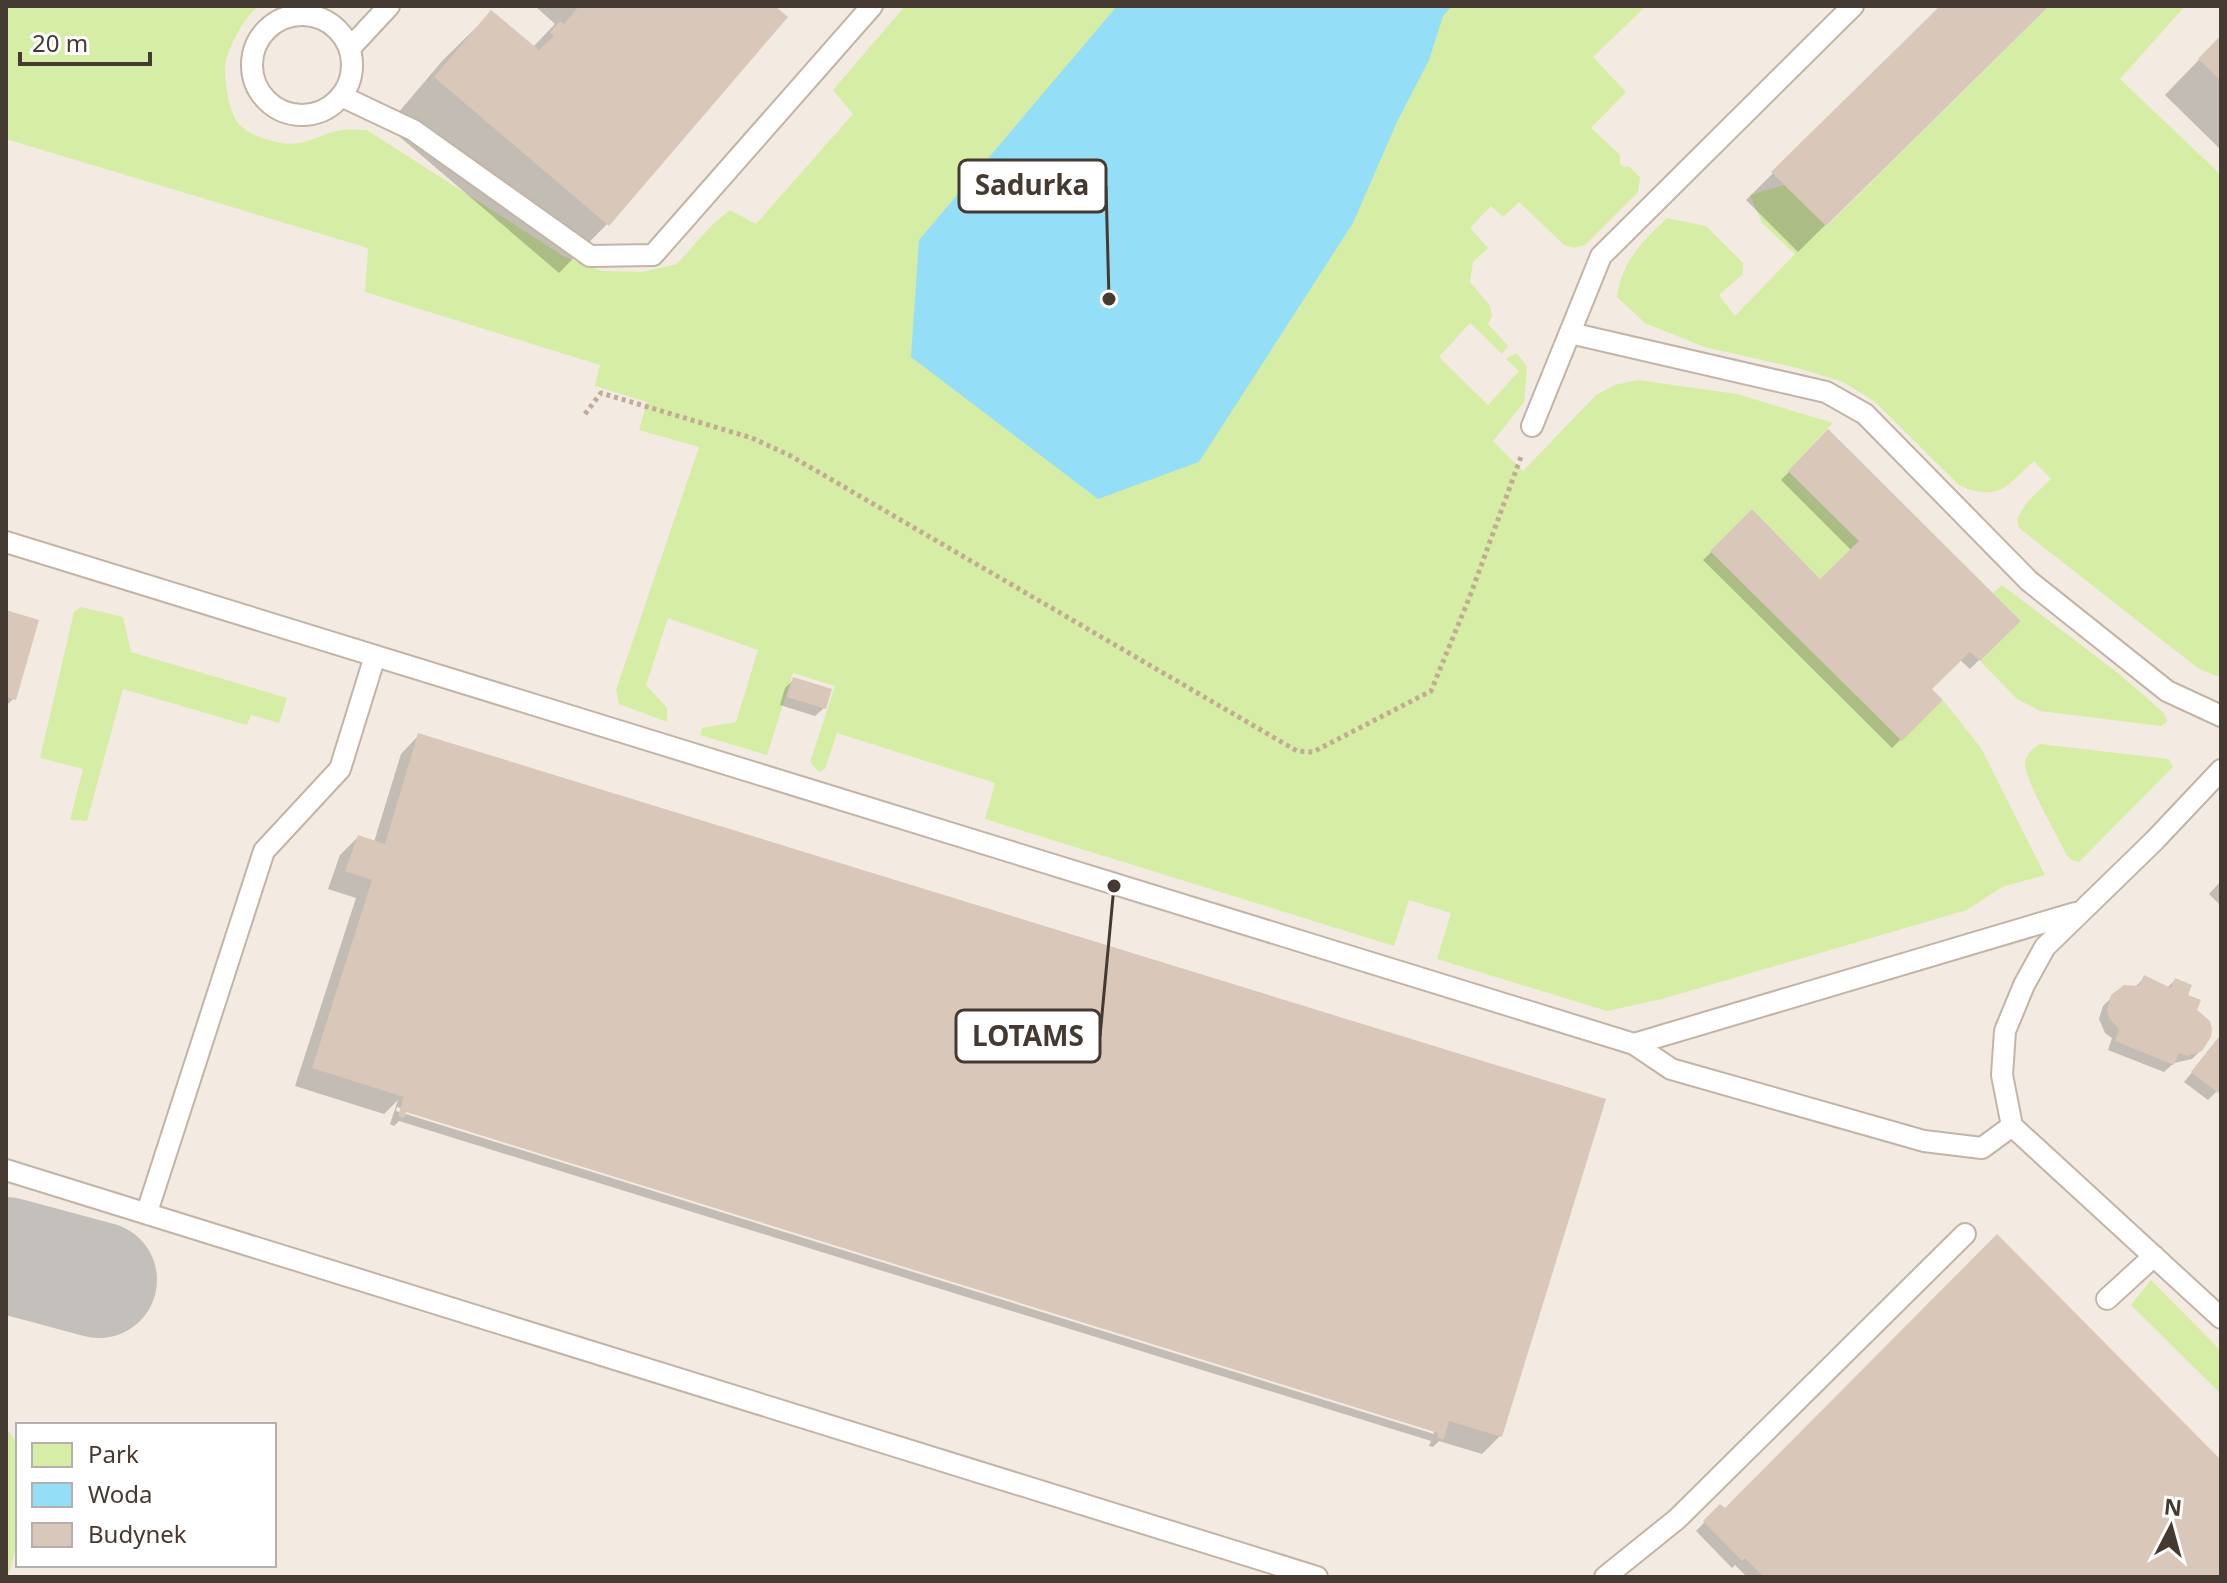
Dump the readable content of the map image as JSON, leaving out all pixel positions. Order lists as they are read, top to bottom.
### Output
{
  "places": ["Sadurka", "LOTAMS"],
  "legend": ["Park", "Woda", "Budynek"],
  "scale_bar": "20 m",
  "north": "top"
}
